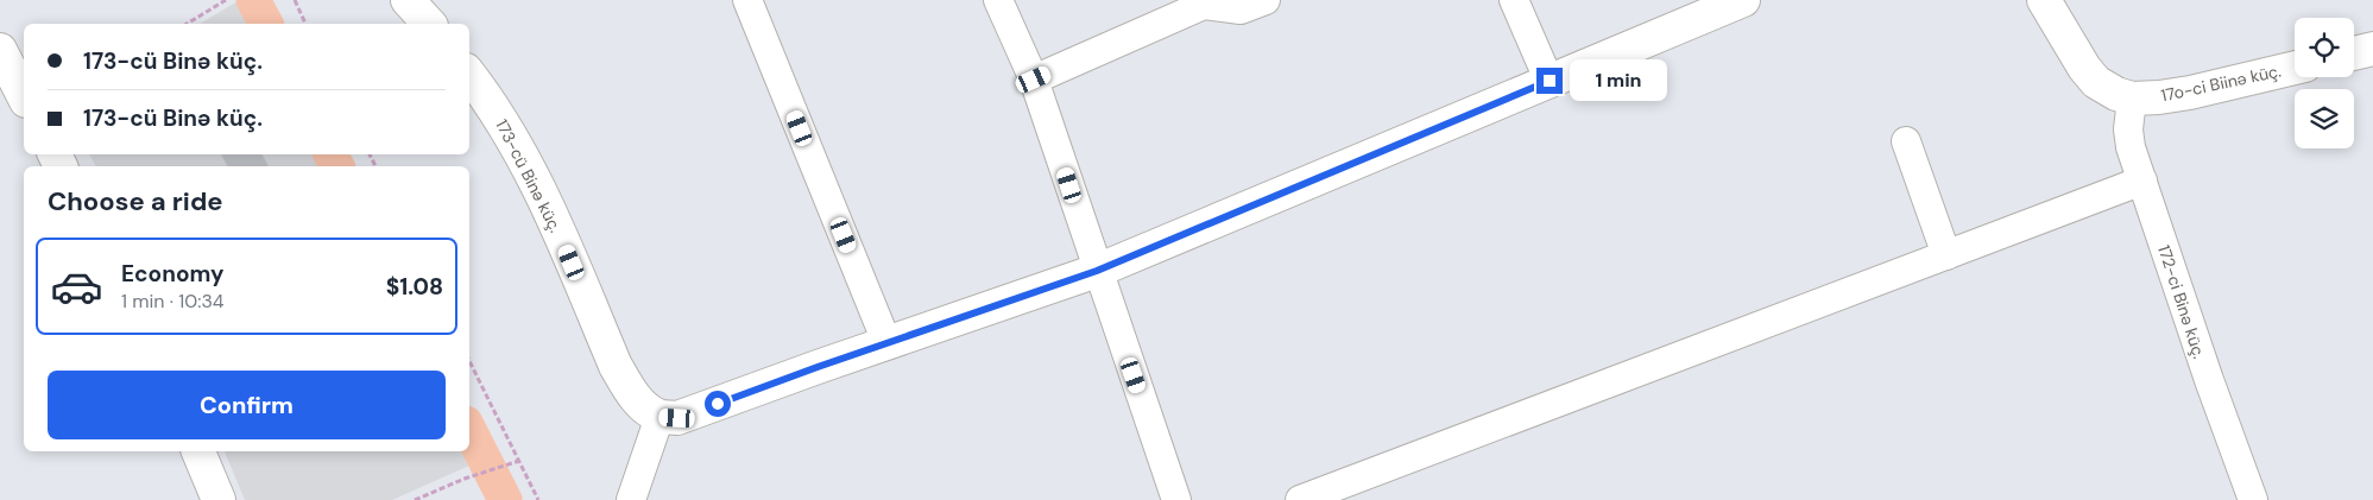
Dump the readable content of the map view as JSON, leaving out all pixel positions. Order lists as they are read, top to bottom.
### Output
{
  "streets": {
    "street": ["17o-ci Biinə küç.", "173-cü Binə küç.", "172-ci Binə küç."]
  },
  "crossings": [
    ["17o-ci Biinə küç.", "172-ci Binə küç."]
  ],
  "page": {
    "banner": ["173-cü Binə küç.", "173-cü Binə küç."],
    "bubble": "1 min",
    "heading": "Choose a ride",
    "list": [
      {
        "name": "Economy",
        "note": "1 min · 10:34",
        "value": "$1.08"
      }
    ],
    "buttons": "Confirm"
  }
}
